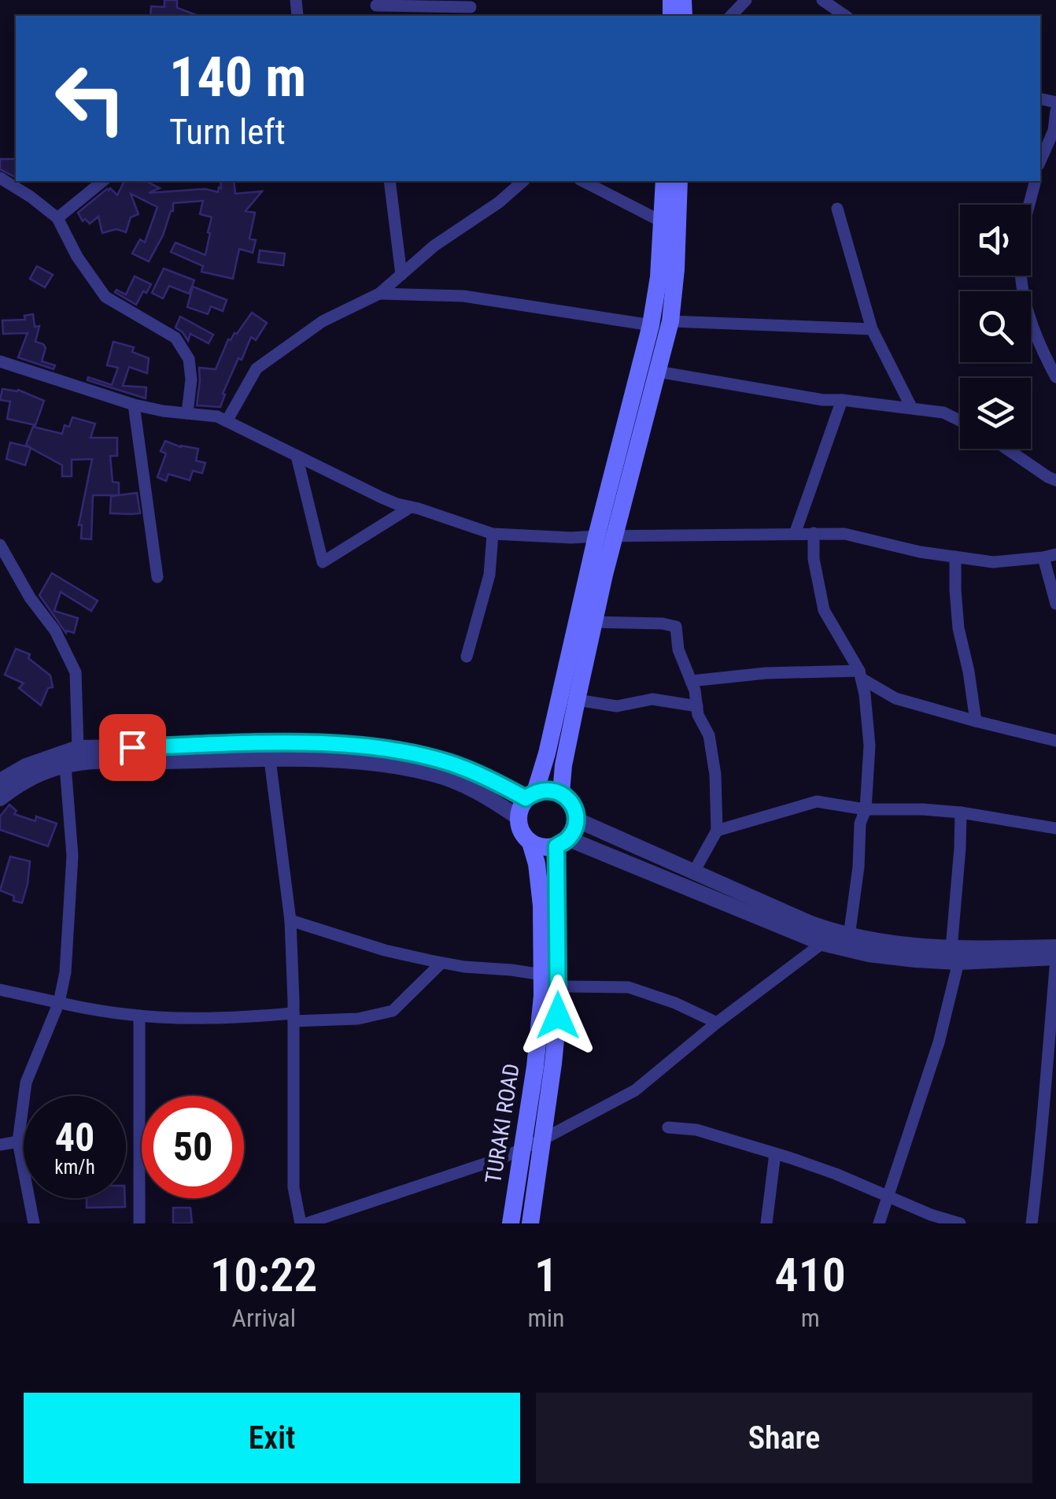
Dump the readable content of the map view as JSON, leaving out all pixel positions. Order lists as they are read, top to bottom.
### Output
{
  "streets": {
    "main road": ["TURAKI ROAD"]
  },
  "page": {
    "turn": ["140 m", "Turn left"],
    "speed": "40 km/h",
    "limit": "50",
    "eta": [
      "10:22",
      "Arrival",
      "1",
      "min",
      "410",
      "m"
    ],
    "buttons": ["Exit", "Share"]
  }
}
